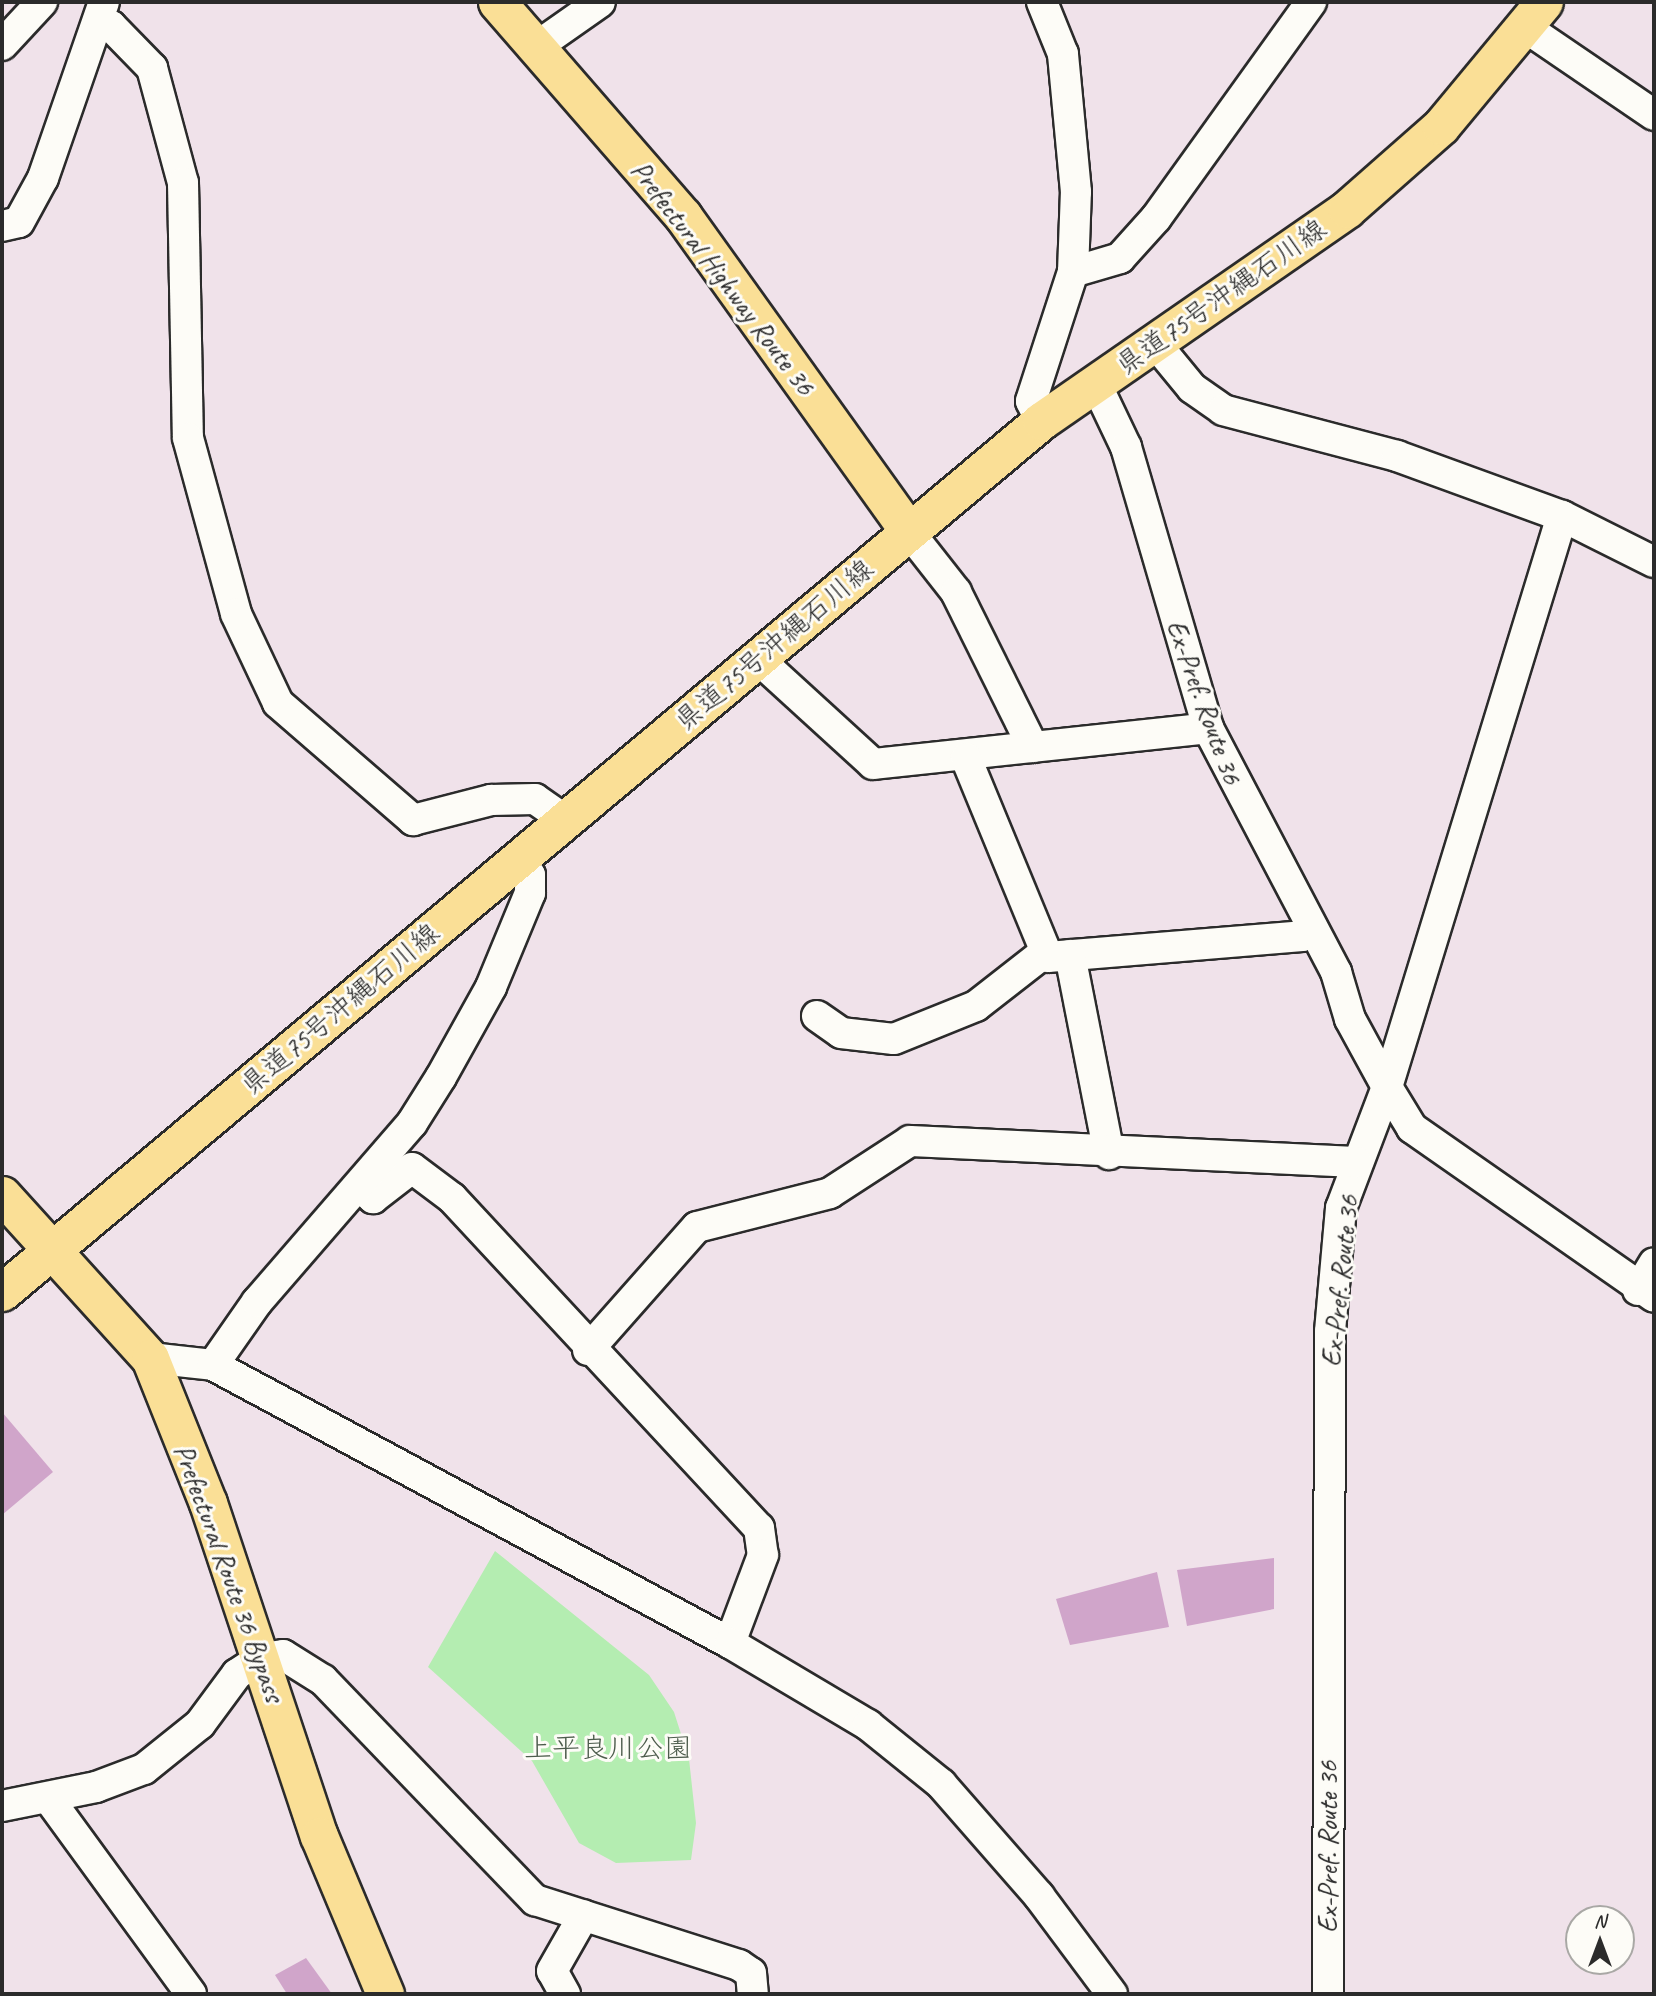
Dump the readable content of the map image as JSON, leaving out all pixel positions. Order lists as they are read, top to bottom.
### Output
{
  "streets": {
    "main road": ["Prefectural Highway Route 36", "県道75号沖縄石川線", "Prefectural Route 36 Bypass"],
    "street": ["Ex-Pref. Route 36"]
  },
  "crossings": [
    ["Prefectural Highway Route 36", "県道75号沖縄石川線"],
    ["県道75号沖縄石川線", "Ex-Pref. Route 36"],
    ["県道75号沖縄石川線", "Prefectural Route 36 Bypass"]
  ],
  "parks": ["上平良川公園"],
  "north": "top"
}
